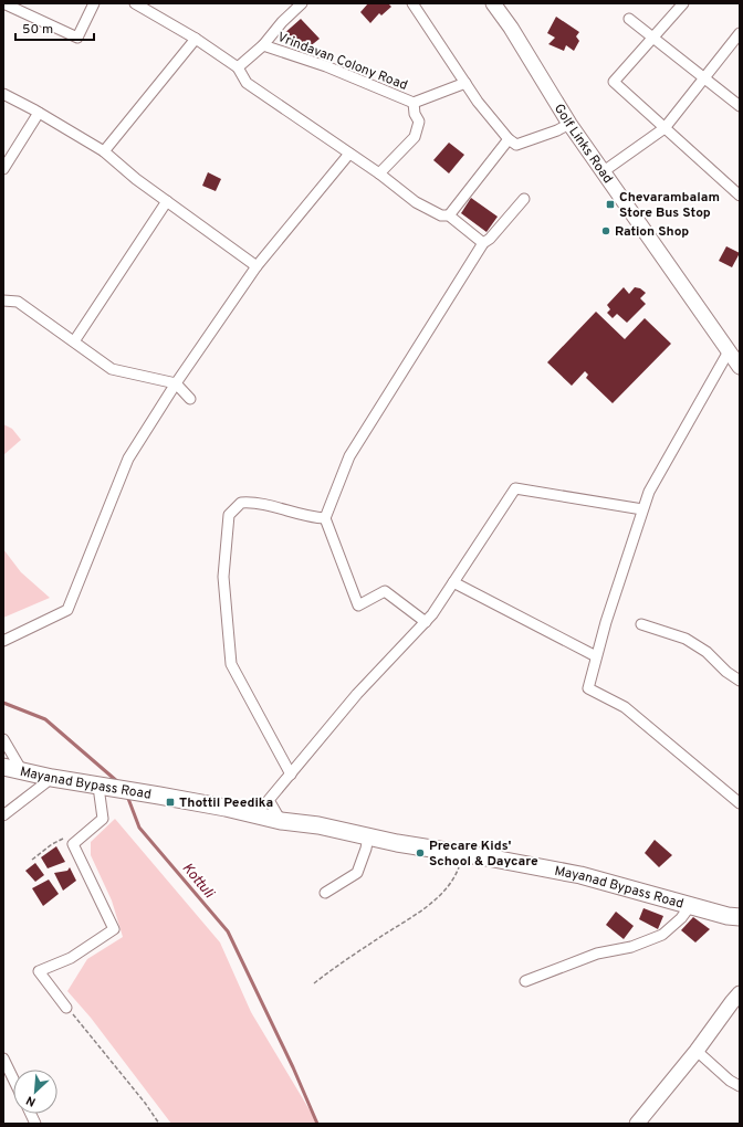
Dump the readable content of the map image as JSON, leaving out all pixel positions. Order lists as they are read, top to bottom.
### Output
{
  "streets": {
    "main road": ["Golf Links Road", "Mayanad Bypass Road"],
    "street": ["Vrindavan Colony Road"]
  },
  "water": ["Kottuli"],
  "places": {
    "transit": ["Chevarambalam Store Bus Stop", "Thottil Peedika"],
    "other": ["Ration Shop", "Precare Kids' School & Daycare"]
  },
  "scale_bar": "50 m",
  "north": "bottom left"
}
